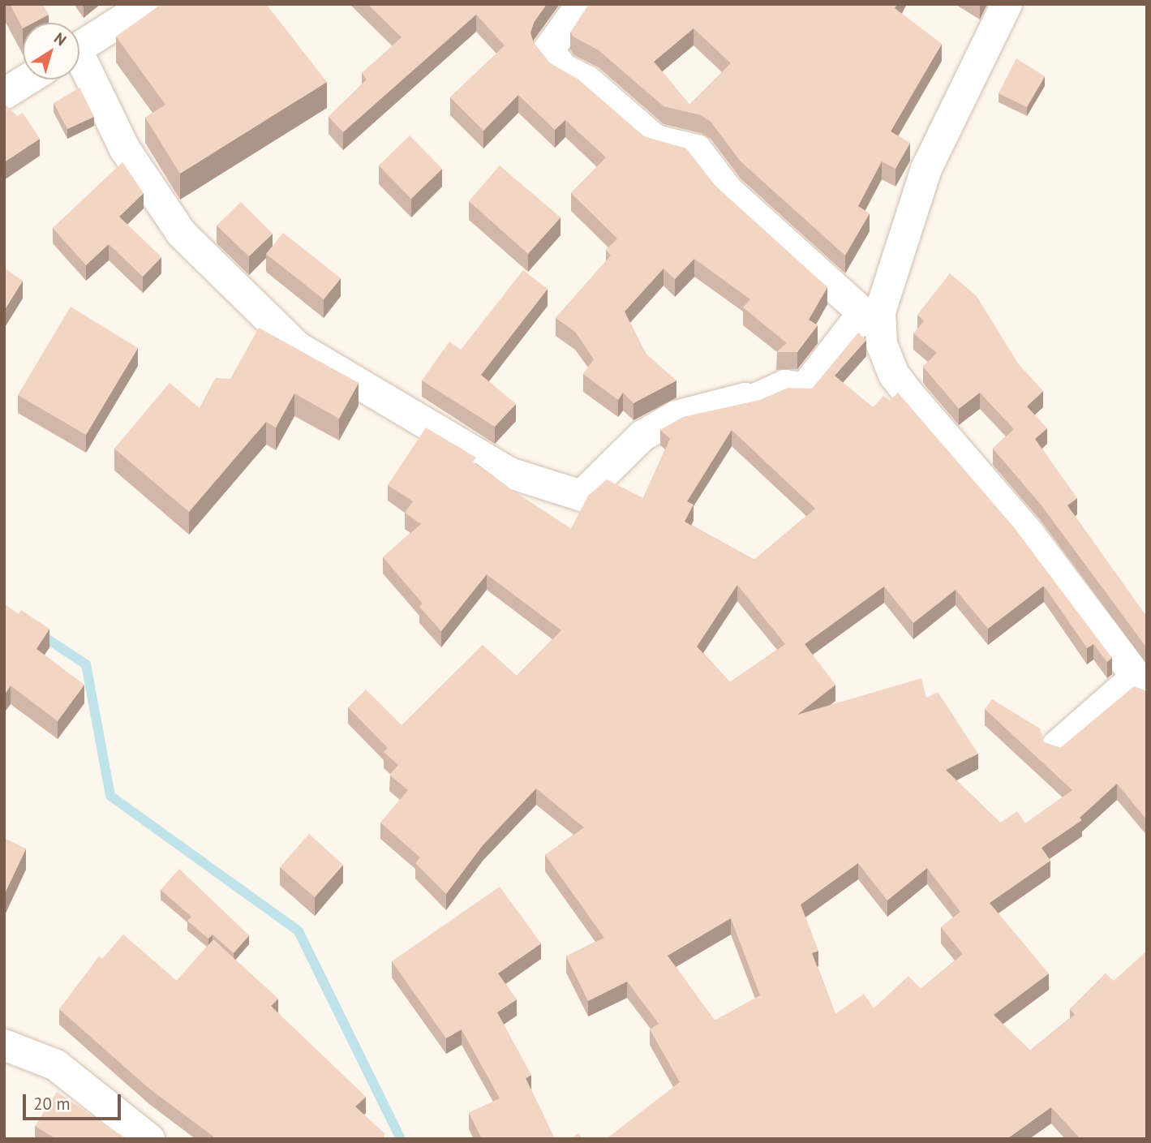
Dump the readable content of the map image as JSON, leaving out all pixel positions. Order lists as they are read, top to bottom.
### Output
{
  "scale_bar": "20 m",
  "north": "top right"
}
